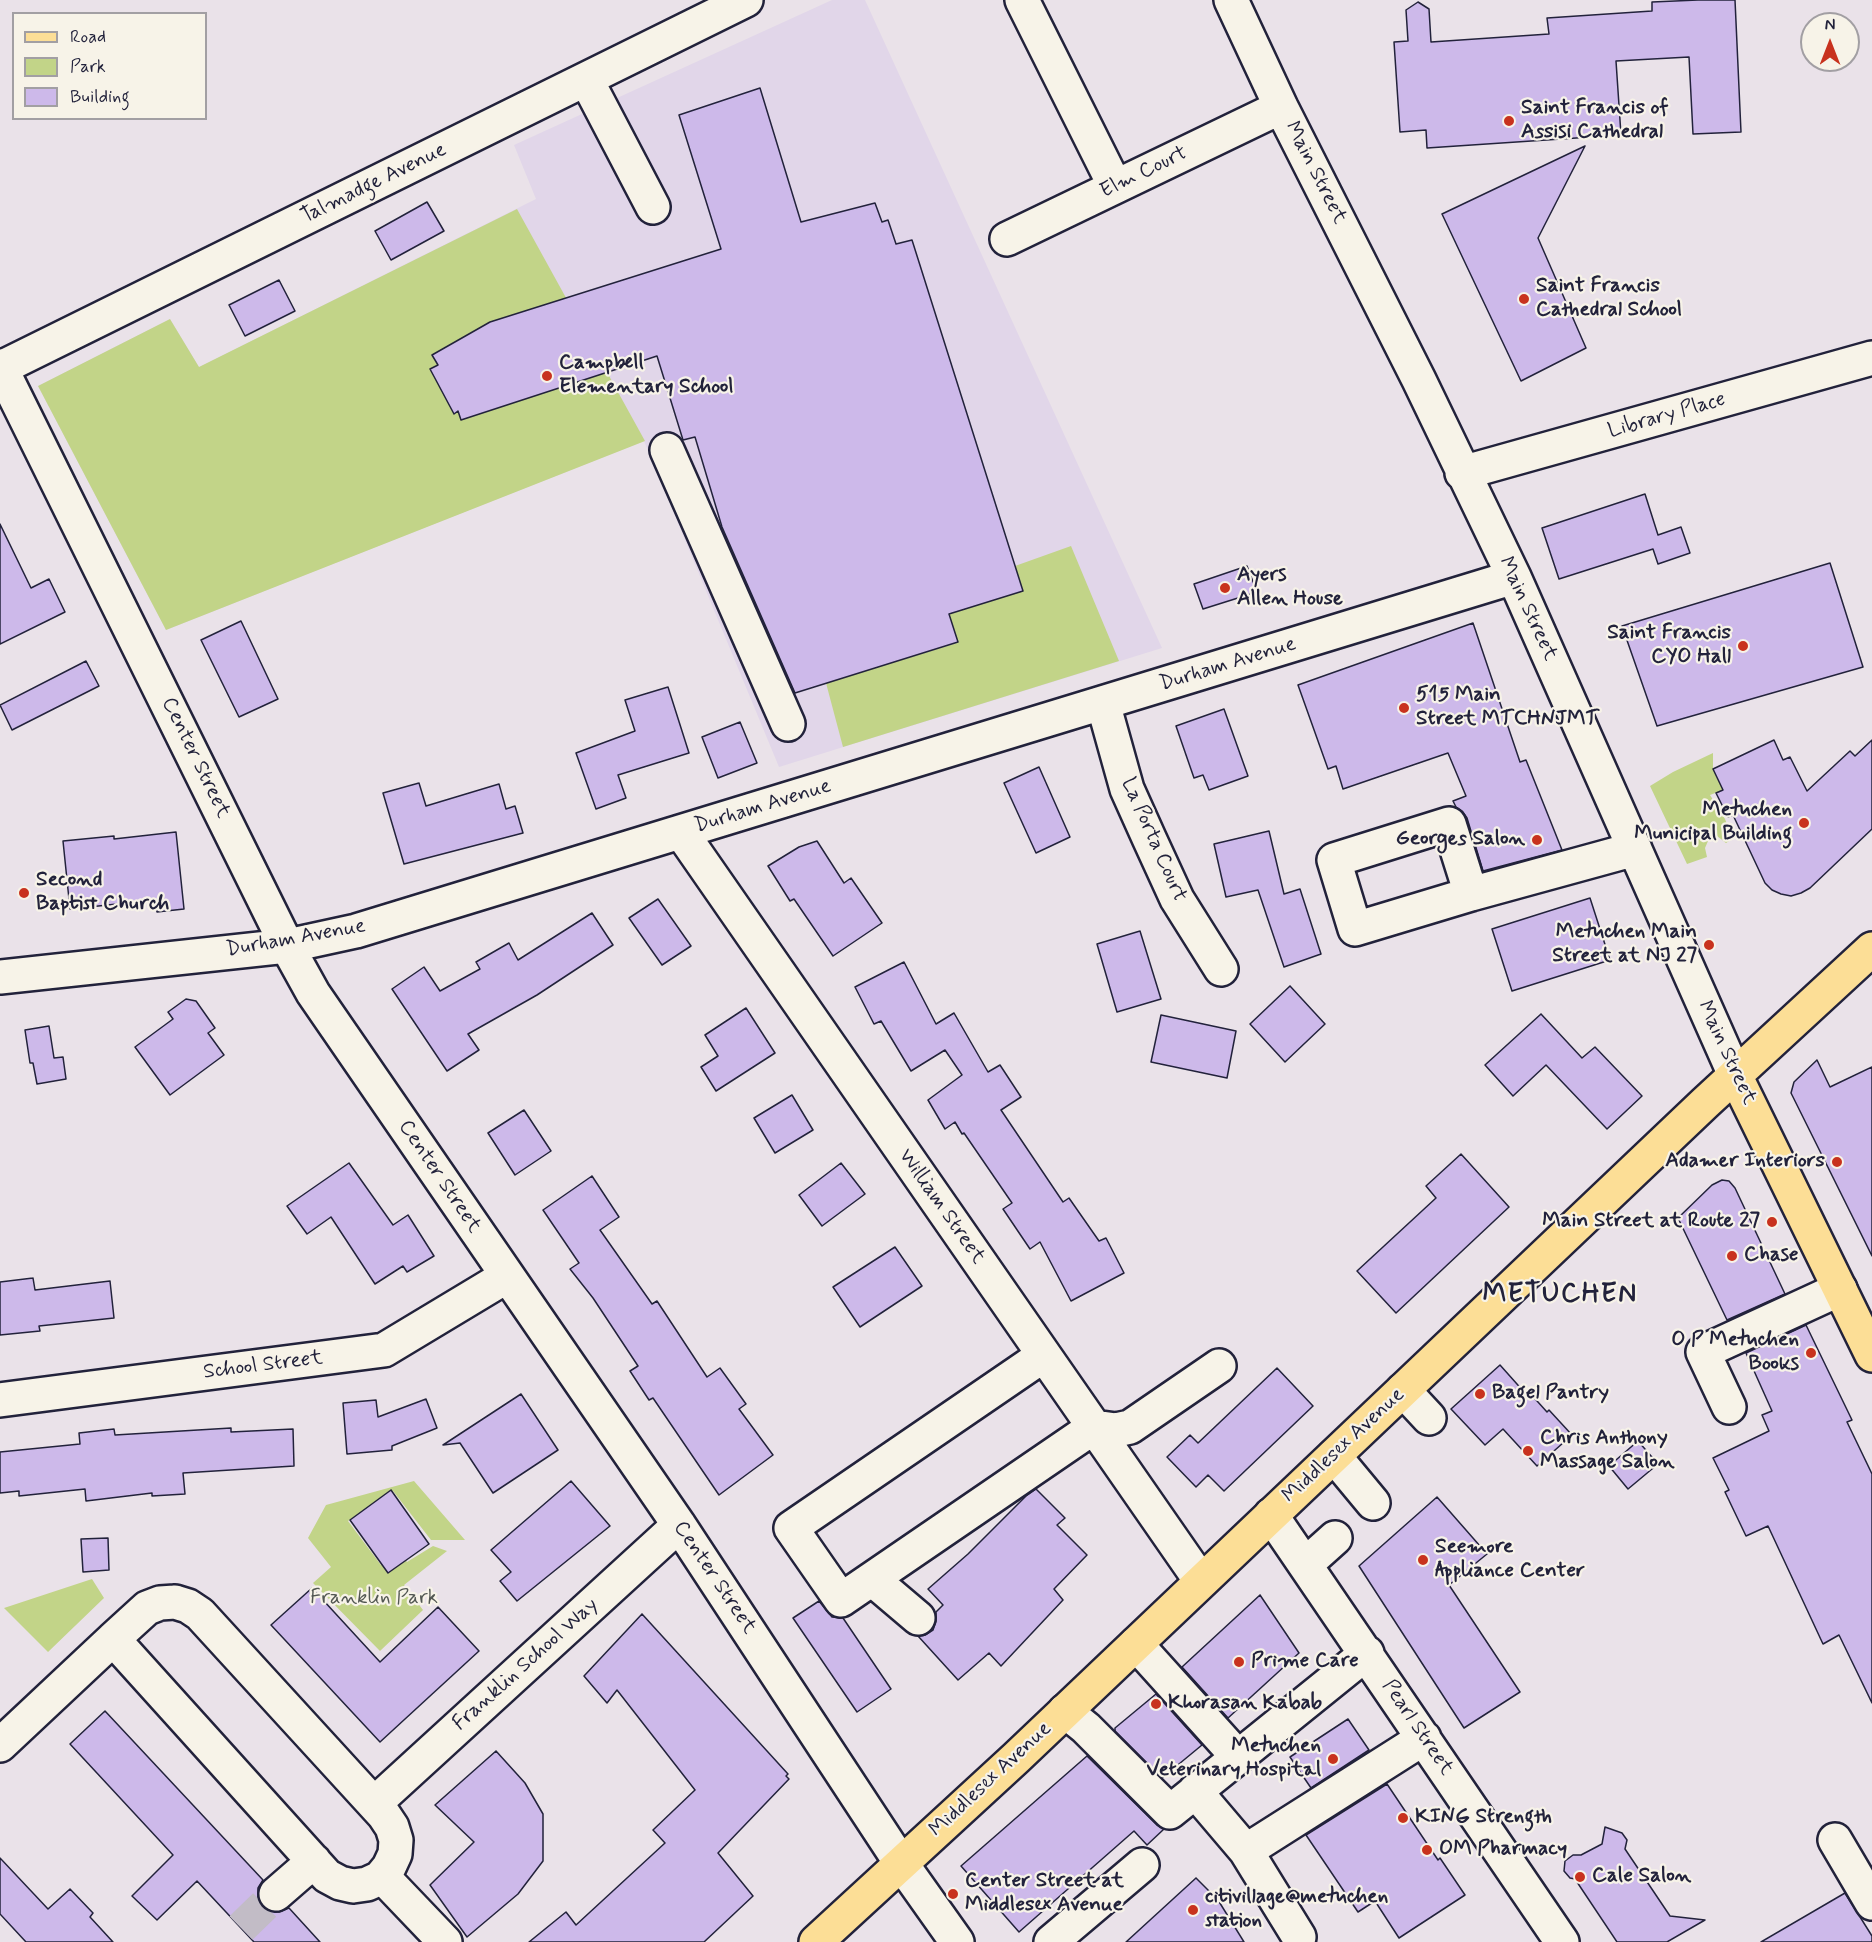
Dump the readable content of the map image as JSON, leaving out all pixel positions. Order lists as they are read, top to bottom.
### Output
{
  "streets": {
    "main road": ["Main Street", "Middlesex Avenue"],
    "street": [
      "Elm Court",
      "Talmadge Avenue",
      "Library Place",
      "Durham Avenue",
      "Center Street",
      "La Porta Court",
      "William Street",
      "School Street",
      "Franklin School Way",
      "Pearl Street"
    ]
  },
  "crossings": [
    ["Elm Court", "Main Street"],
    ["Main Street", "Library Place"],
    ["Main Street", "Durham Avenue"],
    ["Main Street", "Middlesex Avenue"],
    ["Talmadge Avenue", "Center Street"],
    ["Durham Avenue", "Center Street"],
    ["Durham Avenue", "La Porta Court"],
    ["Durham Avenue", "William Street"],
    ["Center Street", "School Street"],
    ["Center Street", "Middlesex Avenue"],
    ["Center Street", "Franklin School Way"],
    ["William Street", "Middlesex Avenue"],
    ["Middlesex Avenue", "Pearl Street"]
  ],
  "districts": ["METUCHEN"],
  "parks": ["Franklin Park"],
  "places": [
    "Saint Francis of Assisi Cathedral",
    "Saint Francis Cathedral School",
    "Campbell Elementary School",
    "Ayers Allen House",
    "Saint Francis CYO Hall",
    "515 Main Street MTCHNJMT",
    "Metuchen Municipal Building",
    "Georges Salon",
    "Second Baptist Church",
    "Metuchen Main Street at NJ 27",
    "Adamer Interiors",
    "Main Street at Route 27",
    "Chase",
    "O P Metuchen Books",
    "Bagel Pantry",
    "Chris Anthony Massage Salon",
    "Seemore Appliance Center",
    "Prime Care",
    "Khorasan Kabab",
    "Metuchen Veterinary Hospital",
    "KING Strength",
    "OM Pharmacy",
    "Cale Salon",
    "Center Street at Middlesex Avenue",
    "citivillage@metuchen station"
  ],
  "legend": ["Road", "Park", "Building"],
  "north": "top"
}
